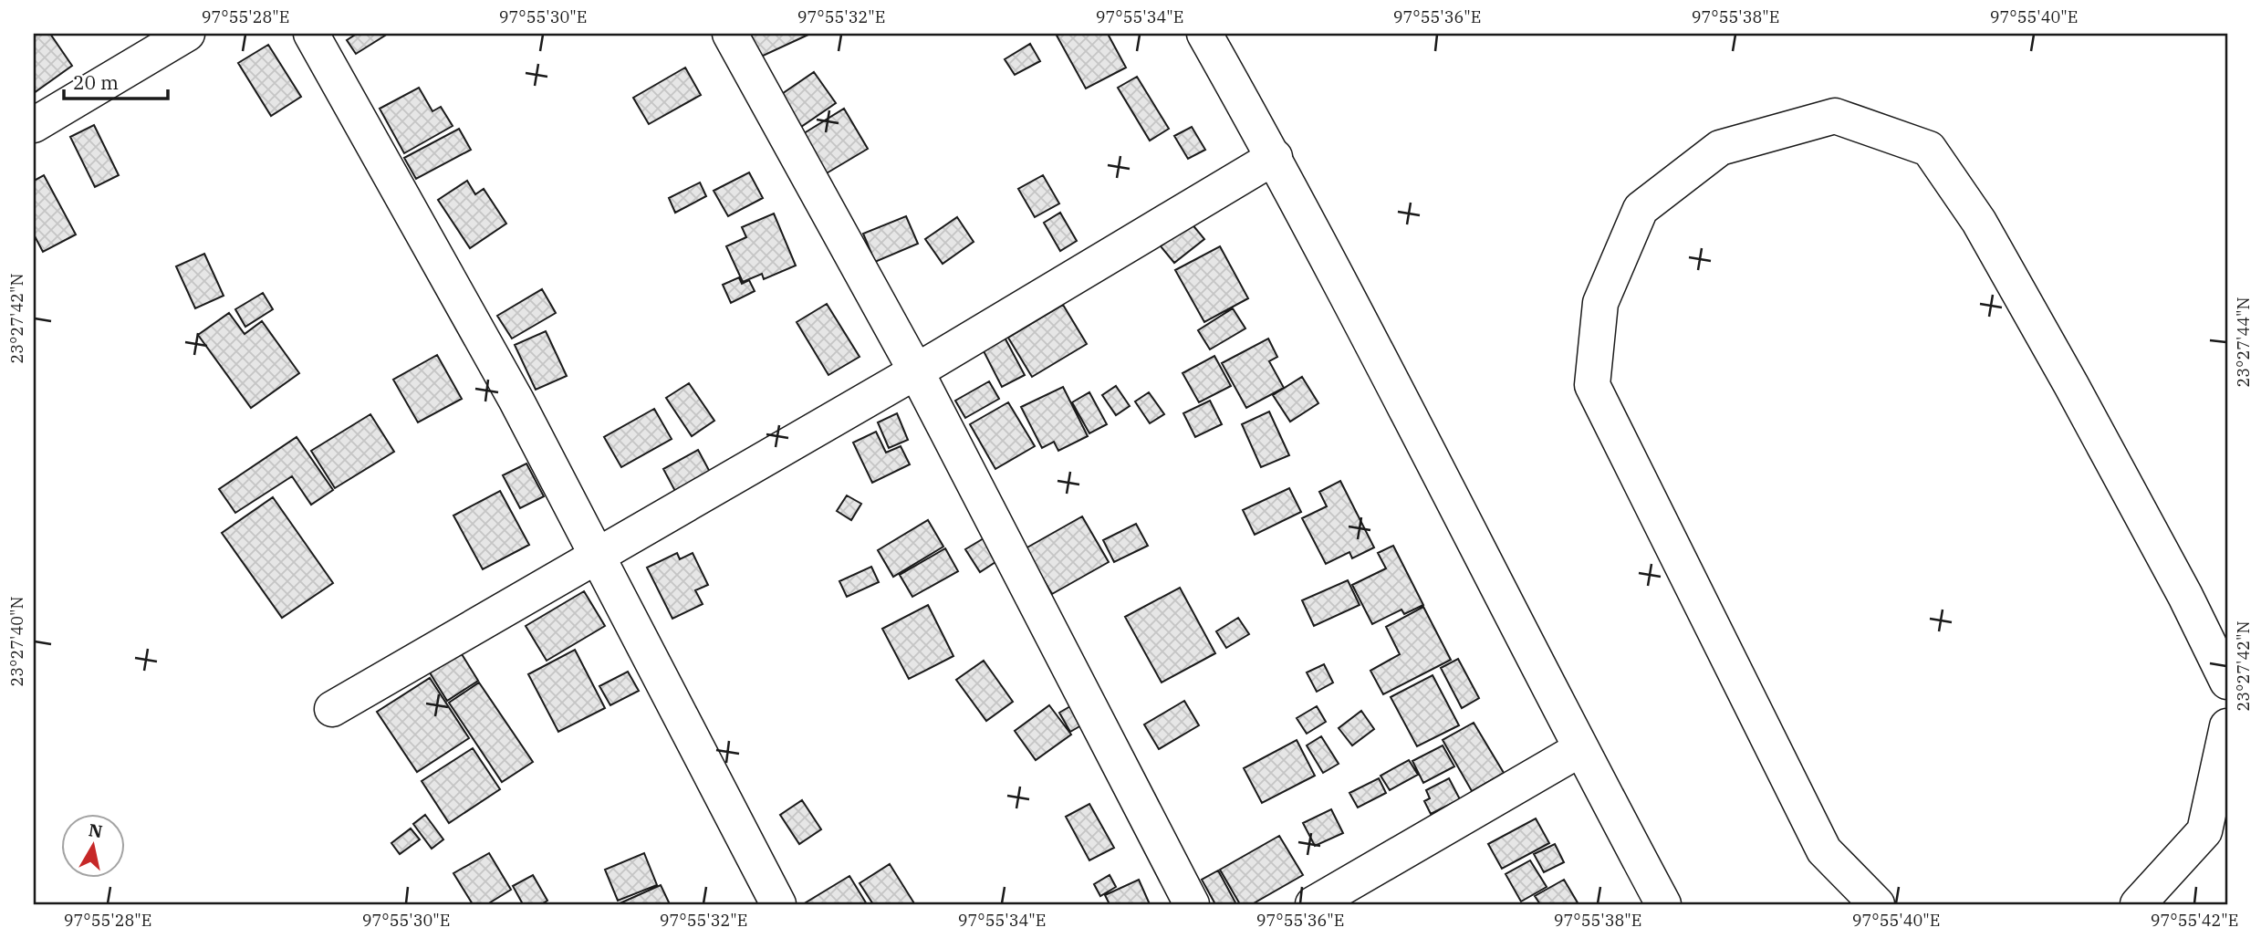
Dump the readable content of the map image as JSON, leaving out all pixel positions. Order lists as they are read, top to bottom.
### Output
{
  "scale_bar": "20 m",
  "north": "top",
  "coordinates": [
    "97°55'28\"E",
    "97°55'30\"E",
    "97°55'32\"E",
    "97°55'34\"E",
    "97°55'36\"E",
    "97°55'38\"E",
    "97°55'40\"E",
    "23°27'42\"N",
    "23°27'44\"N",
    "23°27'40\"N",
    "97°55'42\"E"
  ]
}
